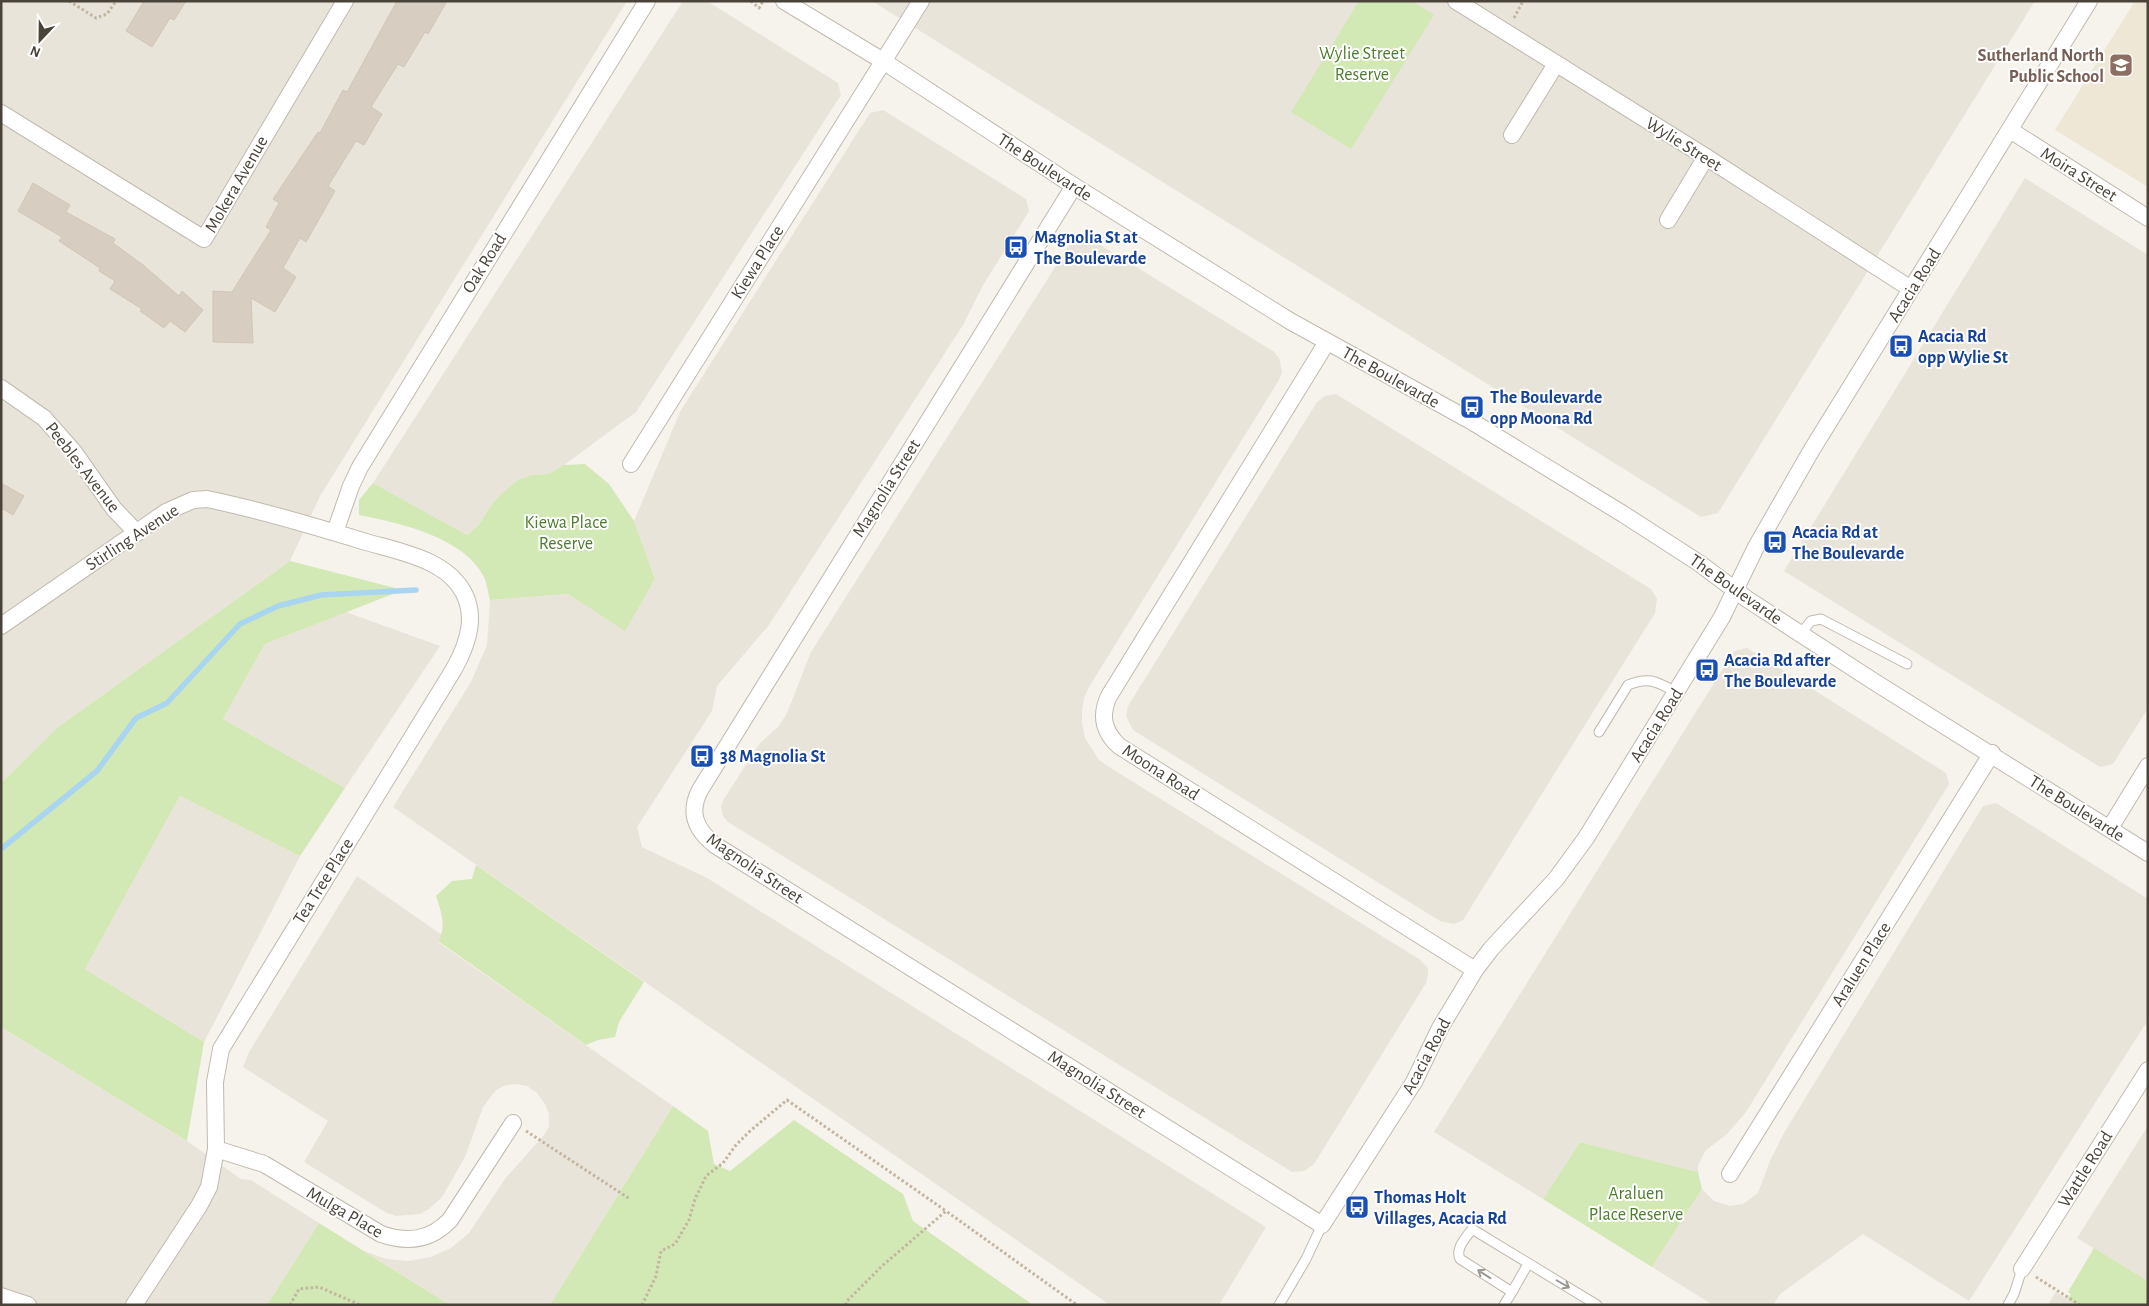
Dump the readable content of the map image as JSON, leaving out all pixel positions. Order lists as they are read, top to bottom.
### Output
{
  "streets": {
    "street": [
      "Wylie Street",
      "The Boulevarde",
      "Moira Street",
      "Mokera Avenue",
      "Kiewa Place",
      "Oak Road",
      "Acacia Road",
      "Peebles Avenue",
      "Magnolia Street",
      "Stirling Avenue",
      "Moona Road",
      "Tea Tree Place",
      "Araluen Place",
      "Wattle Road",
      "Mulga Place"
    ]
  },
  "crossings": [
    ["Wylie Street", "Acacia Road"],
    ["The Boulevarde", "Kiewa Place"],
    ["The Boulevarde", "Acacia Road"],
    ["The Boulevarde", "Magnolia Street"],
    ["The Boulevarde", "Moona Road"],
    ["The Boulevarde", "Araluen Place"],
    ["Moira Street", "Acacia Road"],
    ["Oak Road", "Stirling Avenue"],
    ["Oak Road", "Tea Tree Place"],
    ["Acacia Road", "Magnolia Street"],
    ["Acacia Road", "Moona Road"],
    ["Peebles Avenue", "Stirling Avenue"],
    ["Stirling Avenue", "Tea Tree Place"],
    ["Tea Tree Place", "Mulga Place"]
  ],
  "parks": ["Wylie Street Reserve", "Kiewa Place Reserve", "Araluen Place Reserve"],
  "places": {
    "school or university": ["Sutherland North Public School"],
    "bus stop": [
      "Magnolia St at The Boulevarde",
      "Acacia Rd opp Wylie St",
      "The Boulevarde opp Moona Rd",
      "Acacia Rd at The Boulevarde",
      "Acacia Rd after The Boulevarde",
      "38 Magnolia St",
      "Thomas Holt Villages, Acacia Rd"
    ]
  },
  "north": "bottom"
}
